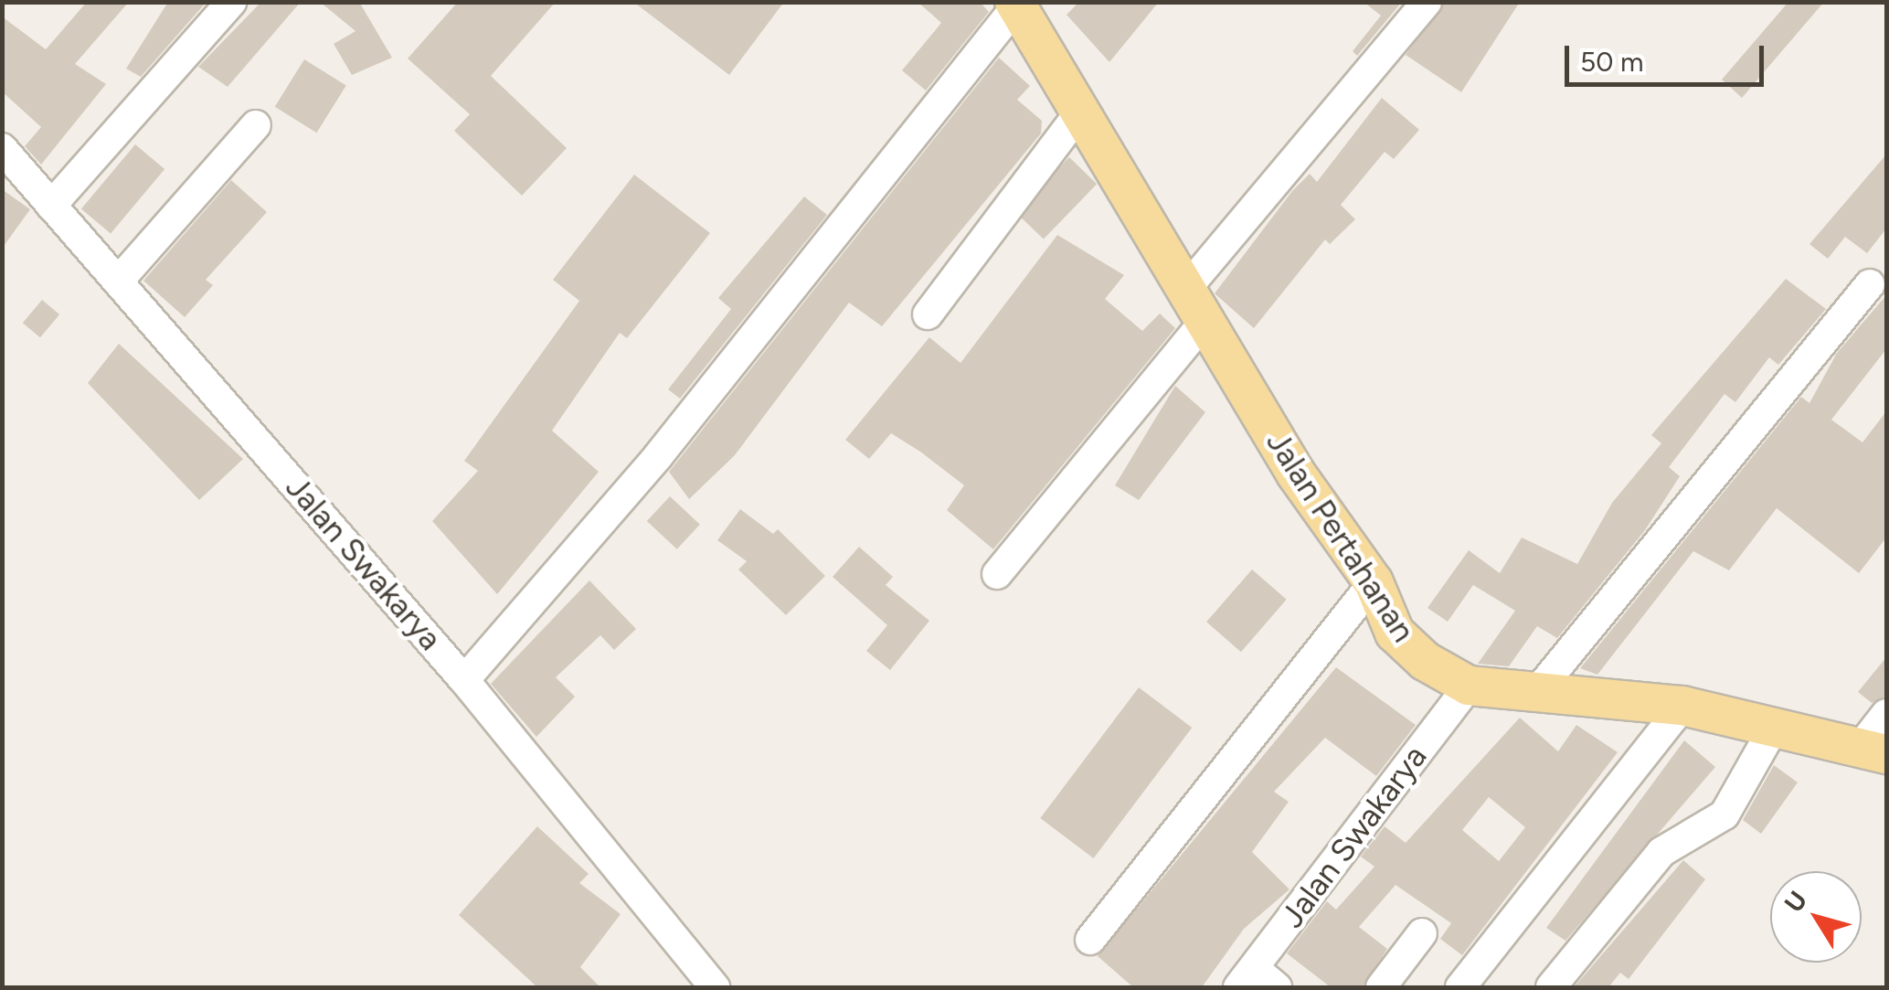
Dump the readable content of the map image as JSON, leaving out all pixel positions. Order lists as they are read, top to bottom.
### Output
{
  "streets": {
    "main road": ["Jalan Pertahanan"],
    "street": ["Jalan Swakarya"]
  },
  "crossings": [
    ["Jalan Pertahanan", "Jalan Swakarya"]
  ],
  "scale_bar": "50 m",
  "north": "top left"
}
